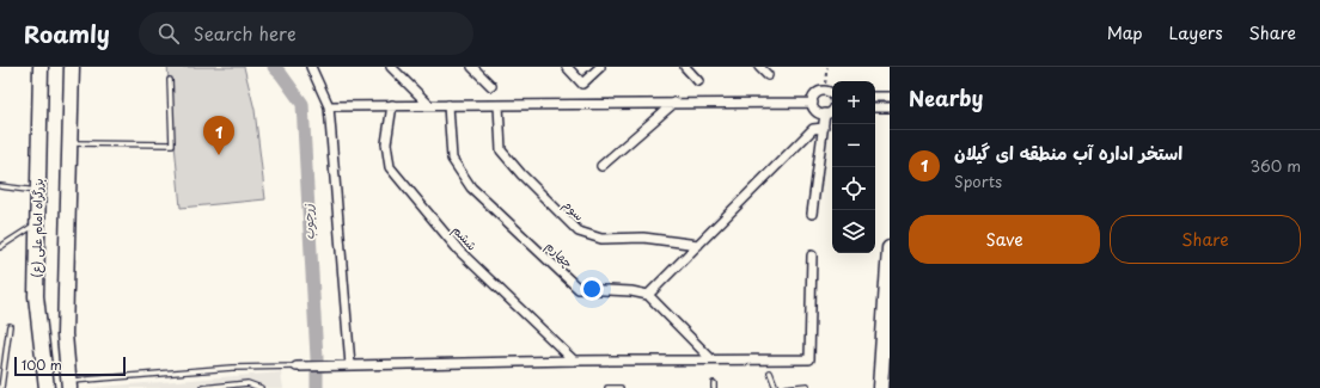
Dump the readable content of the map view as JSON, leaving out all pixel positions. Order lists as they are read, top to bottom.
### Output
{
  "streets": {
    "highway": ["بزرگراه امام علی (ع)"],
    "street": ["سوم", "ششم", "چهارم"]
  },
  "water": ["زرجوب"],
  "scale_bar": "100 m",
  "page": {
    "header": "Roamly",
    "search": "Search here",
    "nav": ["Map", "Layers", "Share"],
    "heading": "Nearby",
    "map_buttons": ["+", "−"],
    "pins": "1",
    "list": [
      {
        "mark": "1",
        "name": "استخر اداره آب منطقه ای گیلان",
        "note": "Sports",
        "value": "360 m"
      }
    ],
    "buttons": ["Save", "Share"],
    "scale": "100 m"
  }
}
